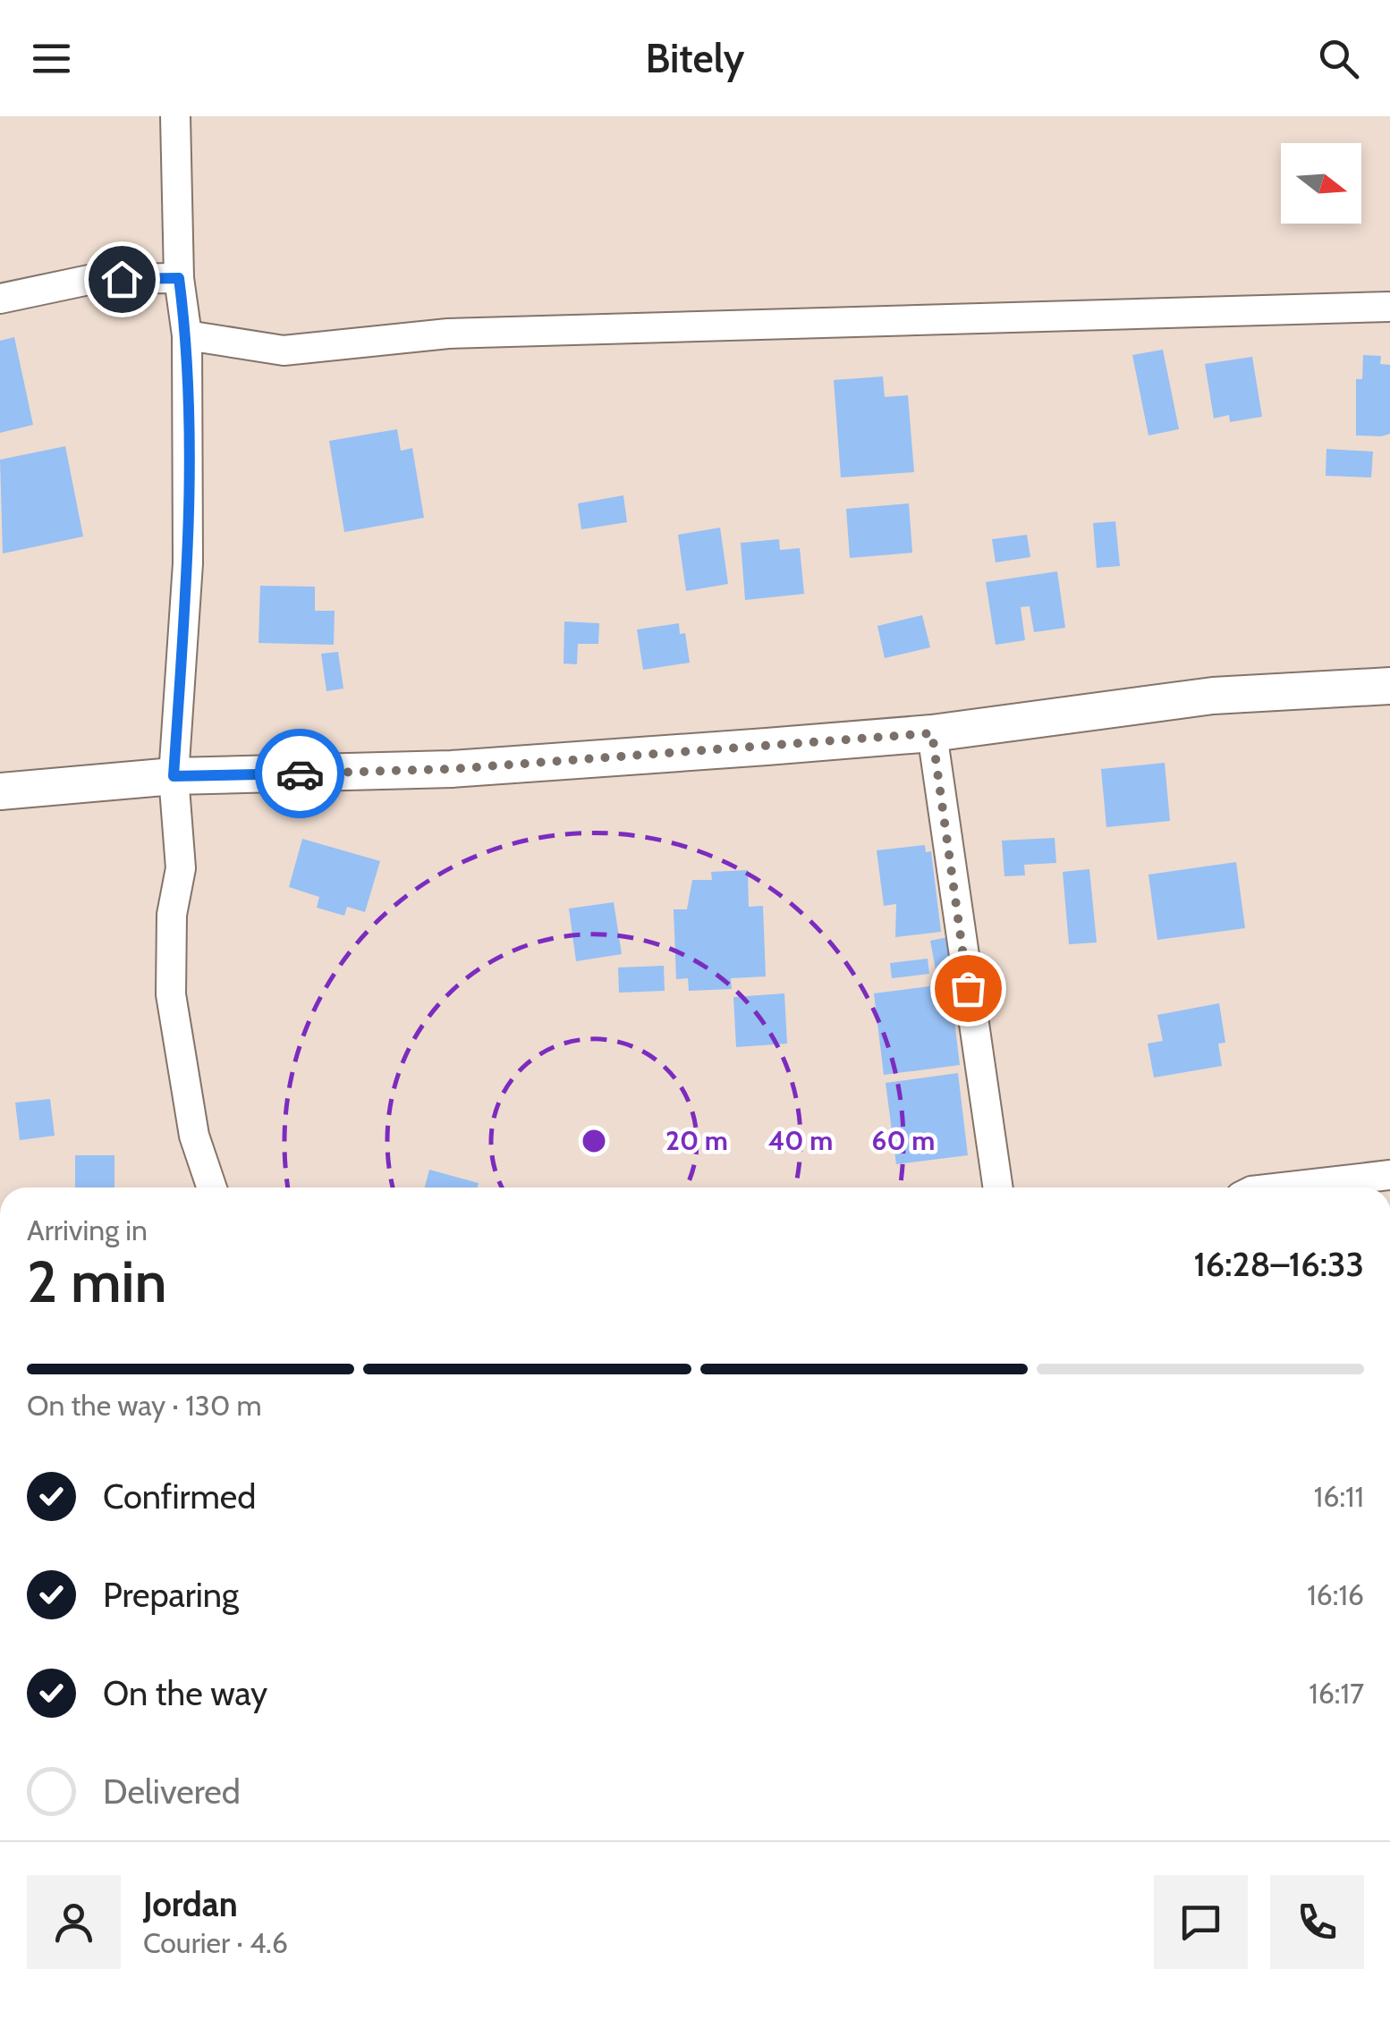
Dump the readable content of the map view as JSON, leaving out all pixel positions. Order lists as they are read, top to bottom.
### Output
{
  "north": "right",
  "page": {
    "header": "Bitely",
    "heading": ["2 min", "Arriving in", "16:28–16:33"],
    "panel": ["Jordan", "Courier · 4.6"],
    "bar": "On the way · 130 m",
    "list": [
      ["Confirmed", "16:11"],
      ["Preparing", "16:16"],
      ["On the way", "16:17"],
      "Delivered"
    ]
  },
  "rings": ["20 m", "40 m", "60 m"]
}
